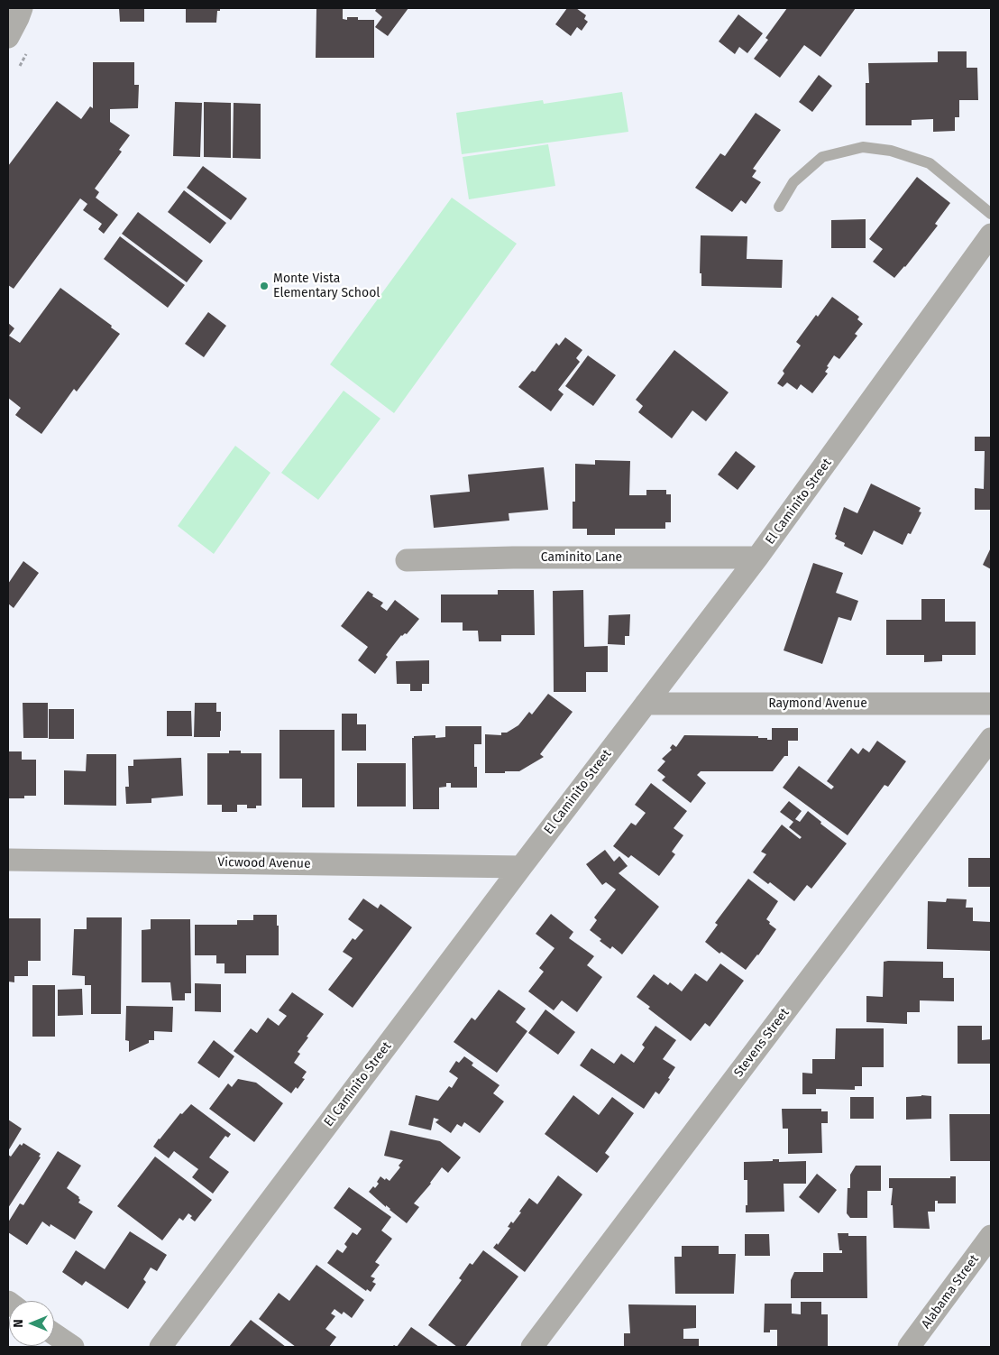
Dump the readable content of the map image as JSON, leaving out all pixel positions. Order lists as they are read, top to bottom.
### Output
{
  "streets": {
    "street": [
      "El Caminito Street",
      "Caminito Lane",
      "Raymond Avenue",
      "Vicwood Avenue",
      "Stevens Street",
      "Alabama Street"
    ]
  },
  "crossings": [
    ["El Caminito Street", "Caminito Lane"],
    ["El Caminito Street", "Raymond Avenue"],
    ["El Caminito Street", "Vicwood Avenue"]
  ],
  "places": ["Monte Vista Elementary School"],
  "north": "left"
}
